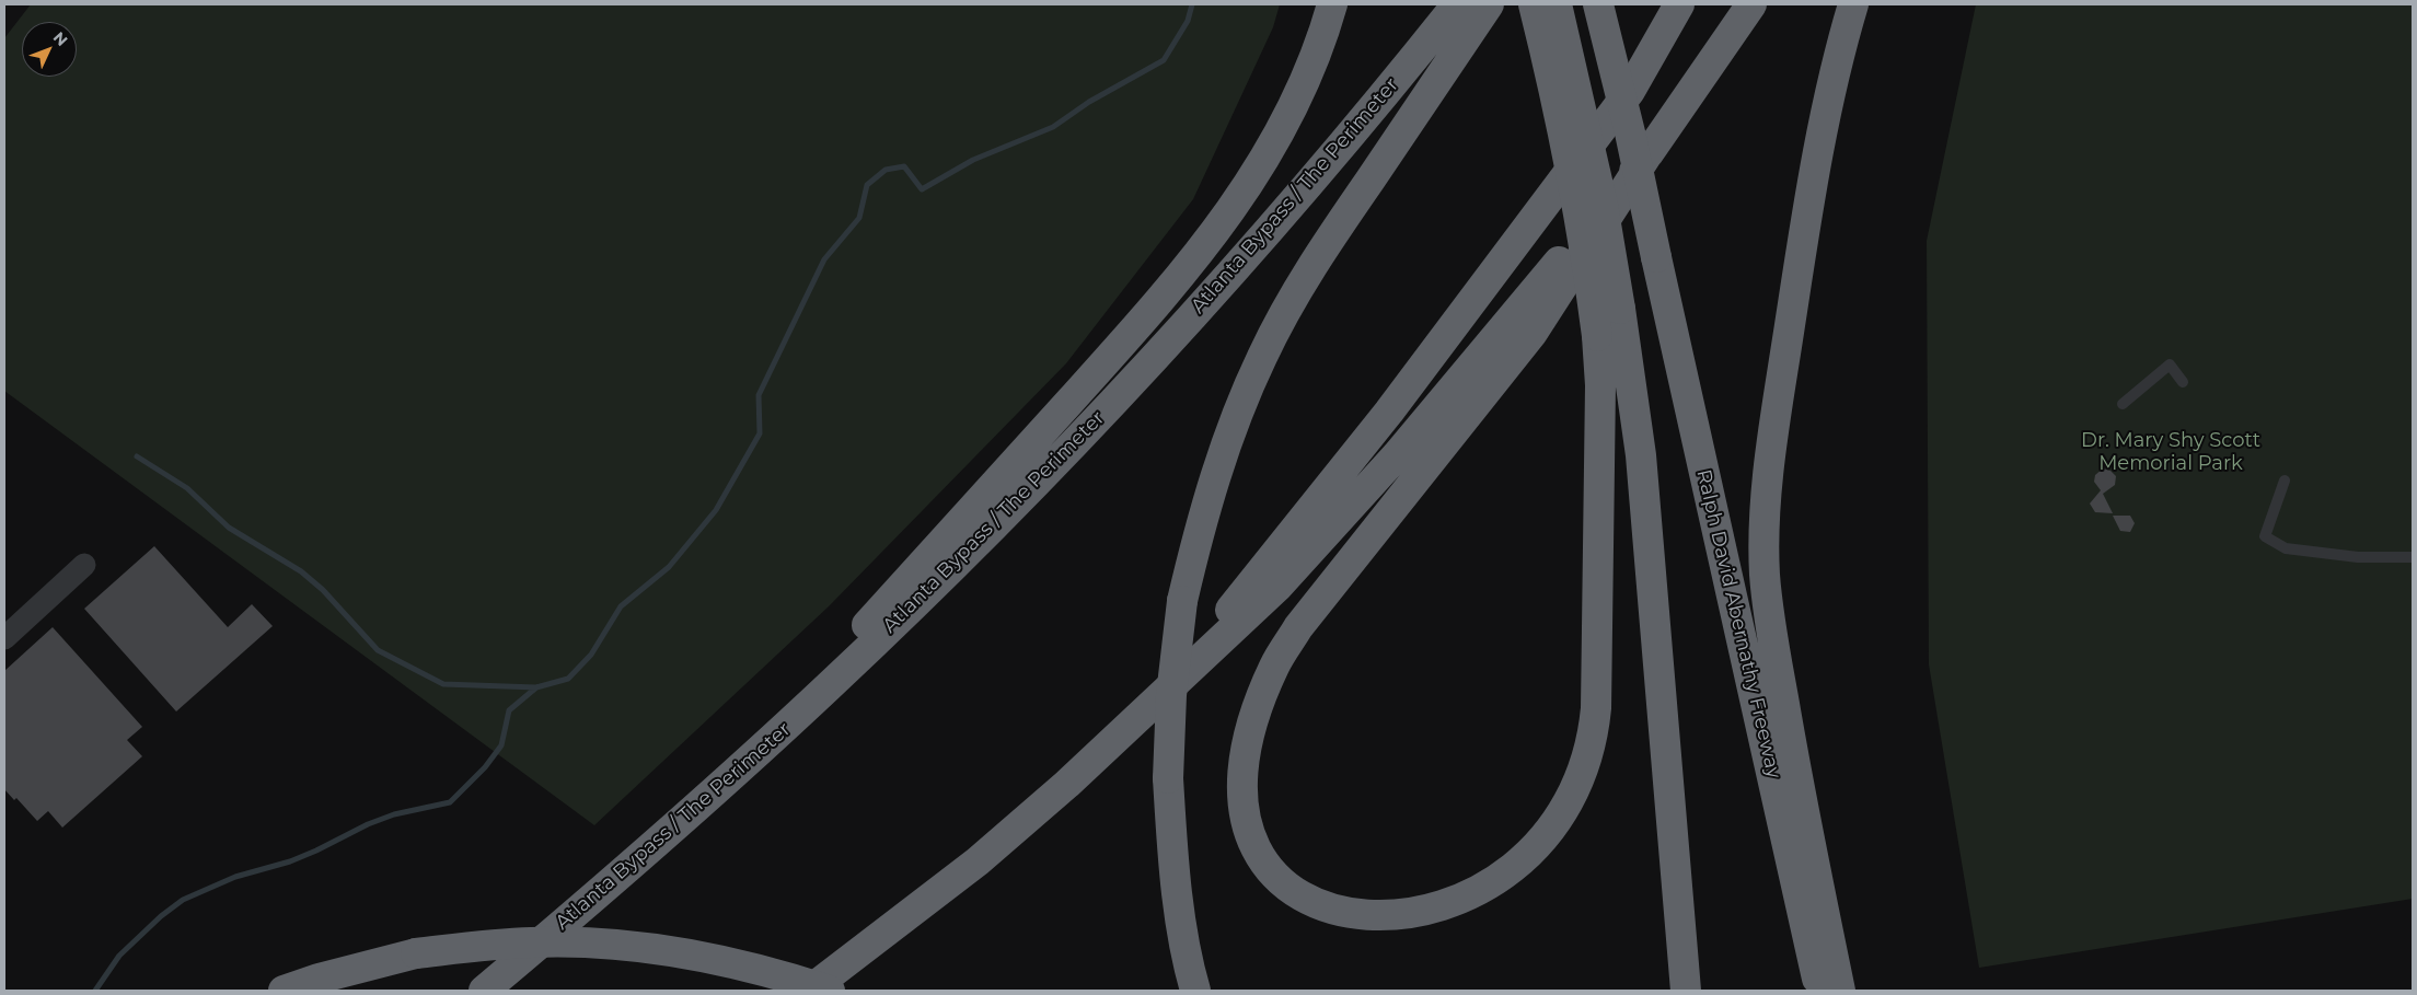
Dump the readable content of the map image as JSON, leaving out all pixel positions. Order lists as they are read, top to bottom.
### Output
{
  "streets": {
    "highway": ["Atlanta Bypass / The Perimeter", "Ralph David Abernathy Freeway"]
  },
  "parks": ["Dr. Mary Shy Scott Memorial Park"],
  "north": "top right"
}
